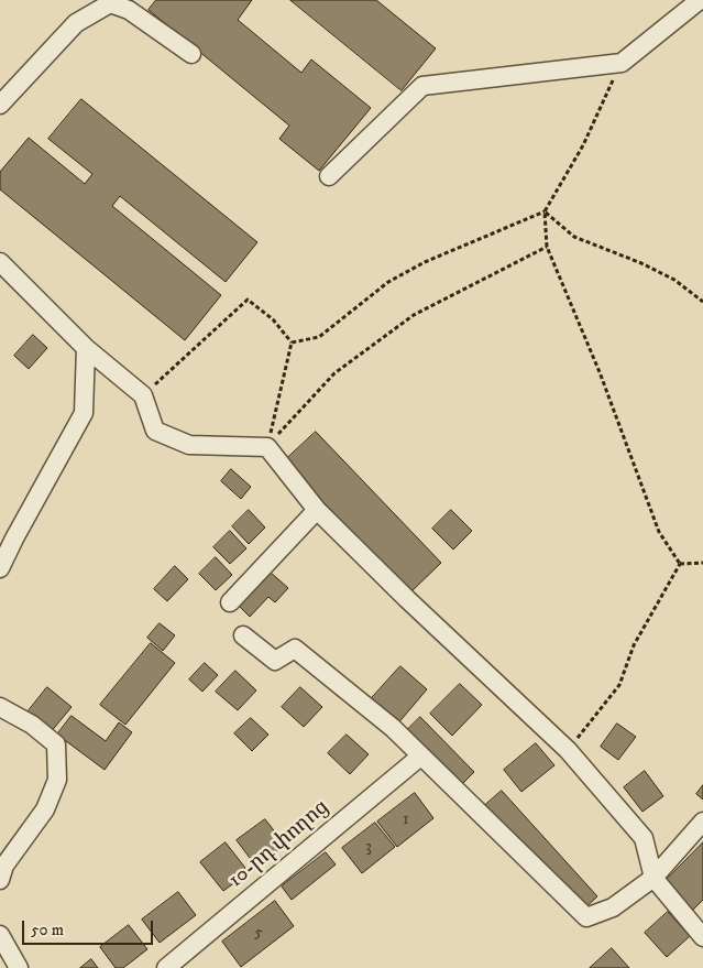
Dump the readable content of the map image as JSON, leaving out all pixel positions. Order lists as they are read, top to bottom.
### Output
{
  "streets": {
    "street": ["10-րդ փողոց"]
  },
  "house_numbers": ["1", "3", "5"],
  "scale_bar": "50 m"
}
